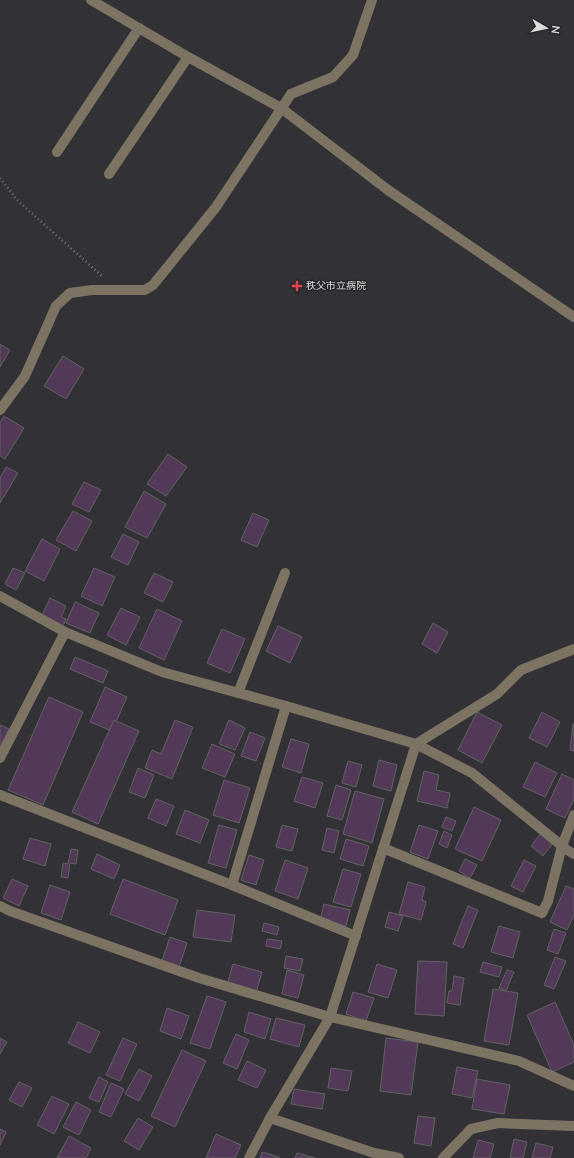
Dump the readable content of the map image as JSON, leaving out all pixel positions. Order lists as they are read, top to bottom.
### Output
{
  "places": {
    "health": ["秩父市立病院"]
  },
  "north": "right"
}
